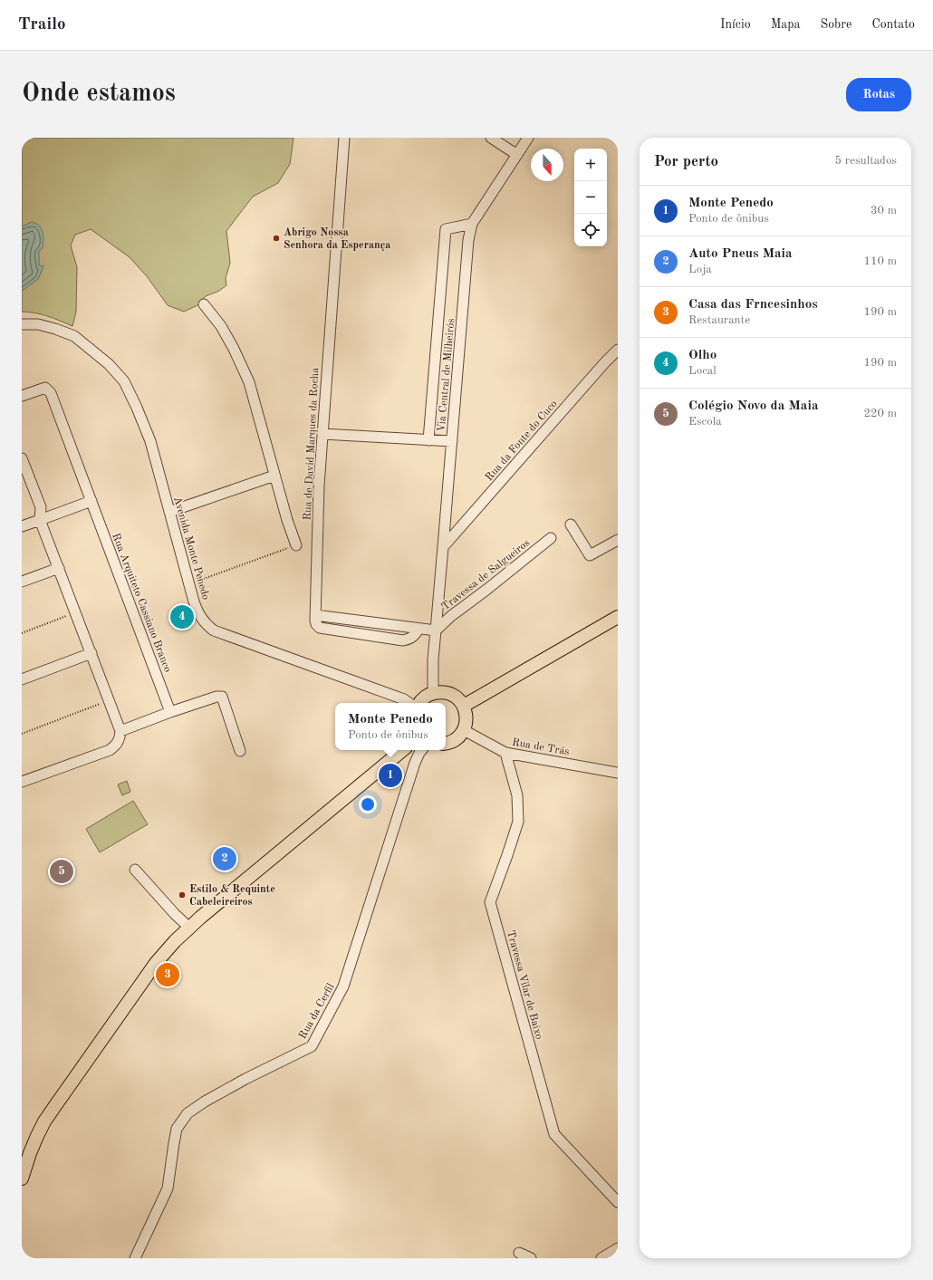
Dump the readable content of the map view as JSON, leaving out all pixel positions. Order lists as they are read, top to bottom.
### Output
{
  "streets": {
    "street": [
      "Via Central de Milheirós",
      "Rua da Fonte do Cuco",
      "Rua de David Marques da Rocha",
      "Avenida Monte Penedo",
      "Travessa de Salgueiros",
      "Rua Arquiteto Cassiano Branco",
      "Rua de Trás",
      "Travessa Vilar de Baixo",
      "Rua da Cerfil"
    ]
  },
  "crossings": [
    ["Via Central de Milheirós", "Rua da Fonte do Cuco"],
    ["Via Central de Milheirós", "Rua de David Marques da Rocha"],
    ["Via Central de Milheirós", "Travessa de Salgueiros"],
    ["Rua de David Marques da Rocha", "Travessa de Salgueiros"],
    ["Rua de Trás", "Travessa Vilar de Baixo"]
  ],
  "places": ["Abrigo Nossa Senhora da Esperança", "Estilo & Requinte Cabeleireiros"],
  "north": "bottom",
  "page": {
    "header": "Trailo",
    "nav": [
      "Início",
      "Mapa",
      "Sobre",
      "Contato"
    ],
    "buttons": "Rotas",
    "title": "Onde estamos",
    "heading": ["Por perto", "5 resultados"],
    "map_buttons": ["+", "−"],
    "list": [
      {
        "mark": "1",
        "name": "Monte Penedo",
        "note": "Ponto de ônibus",
        "value": "30 m"
      },
      {
        "mark": "2",
        "name": "Auto Pneus Maia",
        "note": "Loja",
        "value": "110 m"
      },
      {
        "mark": "3",
        "name": "Casa das Frncesinhos",
        "note": "Restaurante",
        "value": "190 m"
      },
      {
        "mark": "4",
        "name": "Olho",
        "note": "Local",
        "value": "190 m"
      },
      {
        "mark": "5",
        "name": "Colégio Novo da Maia",
        "note": "Escola",
        "value": "220 m"
      }
    ],
    "pins": [
      "4",
      "1",
      "2",
      "5",
      "3"
    ],
    "popup": ["Monte Penedo", "Ponto de ônibus"]
  }
}
